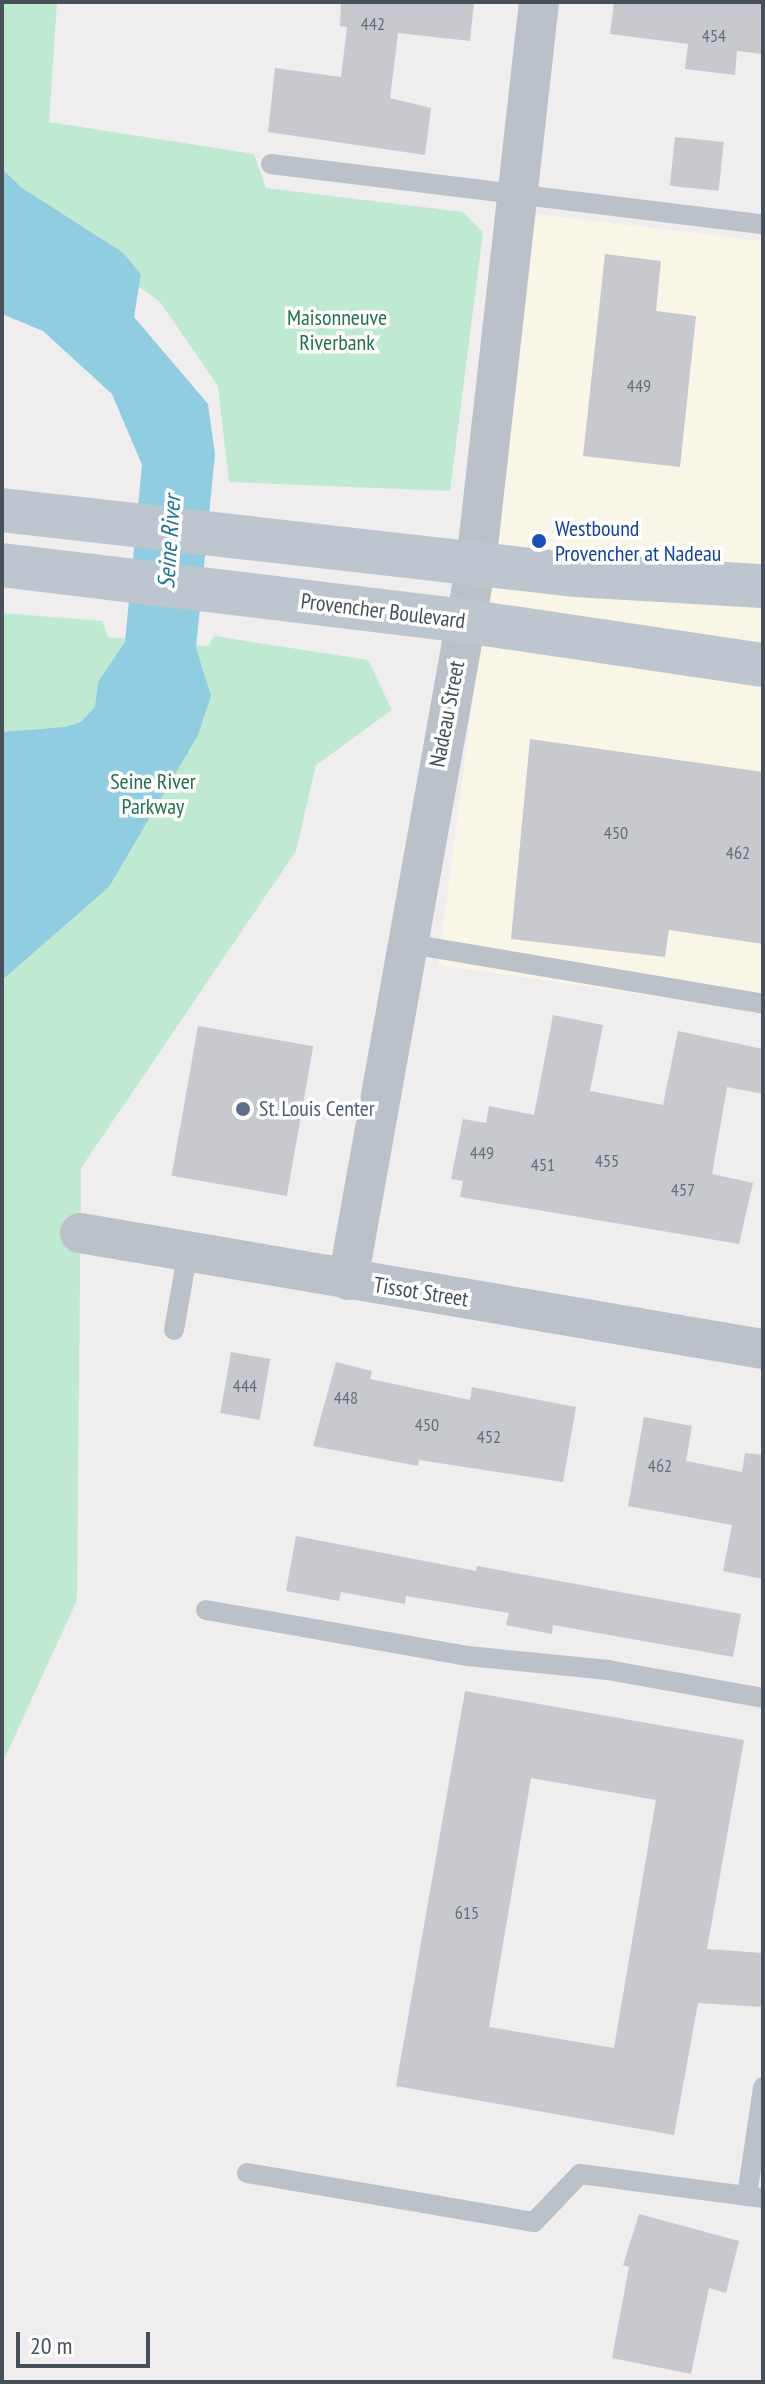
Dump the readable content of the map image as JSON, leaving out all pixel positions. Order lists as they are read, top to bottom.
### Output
{
  "streets": {
    "main road": ["Provencher Boulevard"],
    "street": ["Nadeau Street", "Tissot Street"]
  },
  "crossings": [
    ["Provencher Boulevard", "Nadeau Street"],
    ["Nadeau Street", "Tissot Street"]
  ],
  "water": ["Seine River"],
  "parks": ["Maisonneuve Riverbank", "Seine River Parkway"],
  "places": ["Westbound Provencher at Nadeau", "St. Louis Center"],
  "house_numbers": [
    "442",
    "454",
    "449",
    "450",
    "462",
    "449",
    "455",
    "451",
    "457",
    "444",
    "448",
    "450",
    "452",
    "462",
    "615"
  ],
  "scale_bar": "20 m"
}
